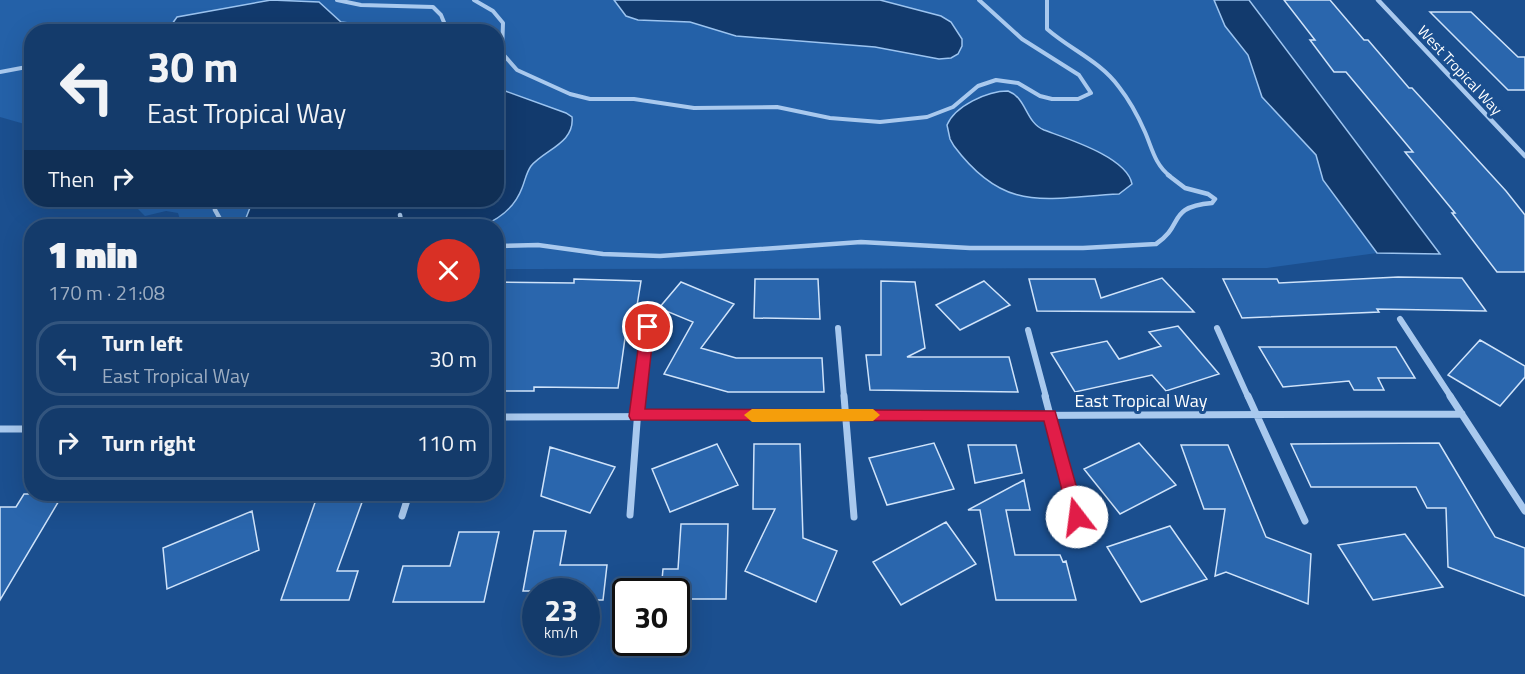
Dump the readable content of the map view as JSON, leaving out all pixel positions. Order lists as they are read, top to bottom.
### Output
{
  "streets": {
    "street": ["West Tropical Way", "East Tropical Way"]
  },
  "page": {
    "turn": ["30 m", "East Tropical Way"],
    "then": "Then",
    "heading": ["1 min", "170 m · 21:08"],
    "list": [
      {
        "name": "Turn left",
        "note": "East Tropical Way",
        "value": "30 m"
      },
      {
        "name": "Turn right",
        "value": "110 m"
      }
    ],
    "speed": "23 km/h",
    "limit": "30"
  }
}
